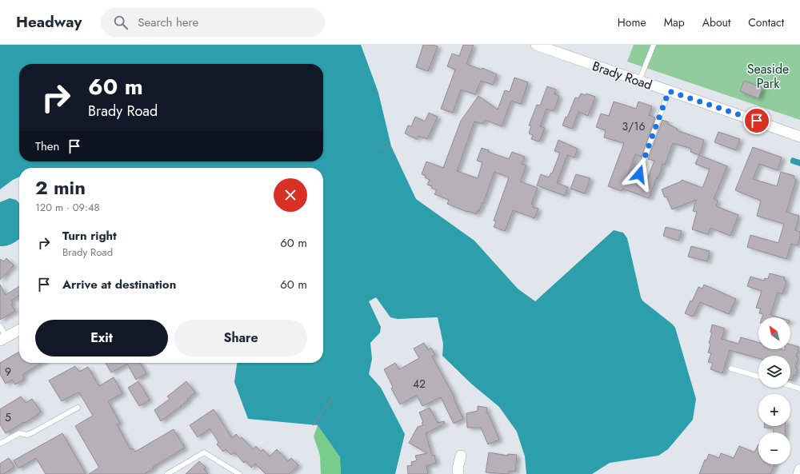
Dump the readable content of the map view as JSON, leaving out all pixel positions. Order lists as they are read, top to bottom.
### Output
{
  "streets": {
    "street": ["Brady Road"]
  },
  "parks": ["Seaside Park"],
  "house_numbers": [
    "3/16",
    "9",
    "42",
    "5"
  ],
  "north": "top left",
  "page": {
    "header": "Headway",
    "search": "Search here",
    "nav": [
      "Home",
      "Map",
      "About",
      "Contact"
    ],
    "turn": ["60 m", "Brady Road"],
    "then": "Then",
    "heading": ["2 min", "120 m · 09:48"],
    "list": [
      {
        "name": "Turn right",
        "note": "Brady Road",
        "value": "60 m"
      },
      {
        "name": "Arrive at destination",
        "value": "60 m"
      }
    ],
    "buttons": ["Exit", "Share"],
    "map_buttons": ["+", "−"]
  }
}
